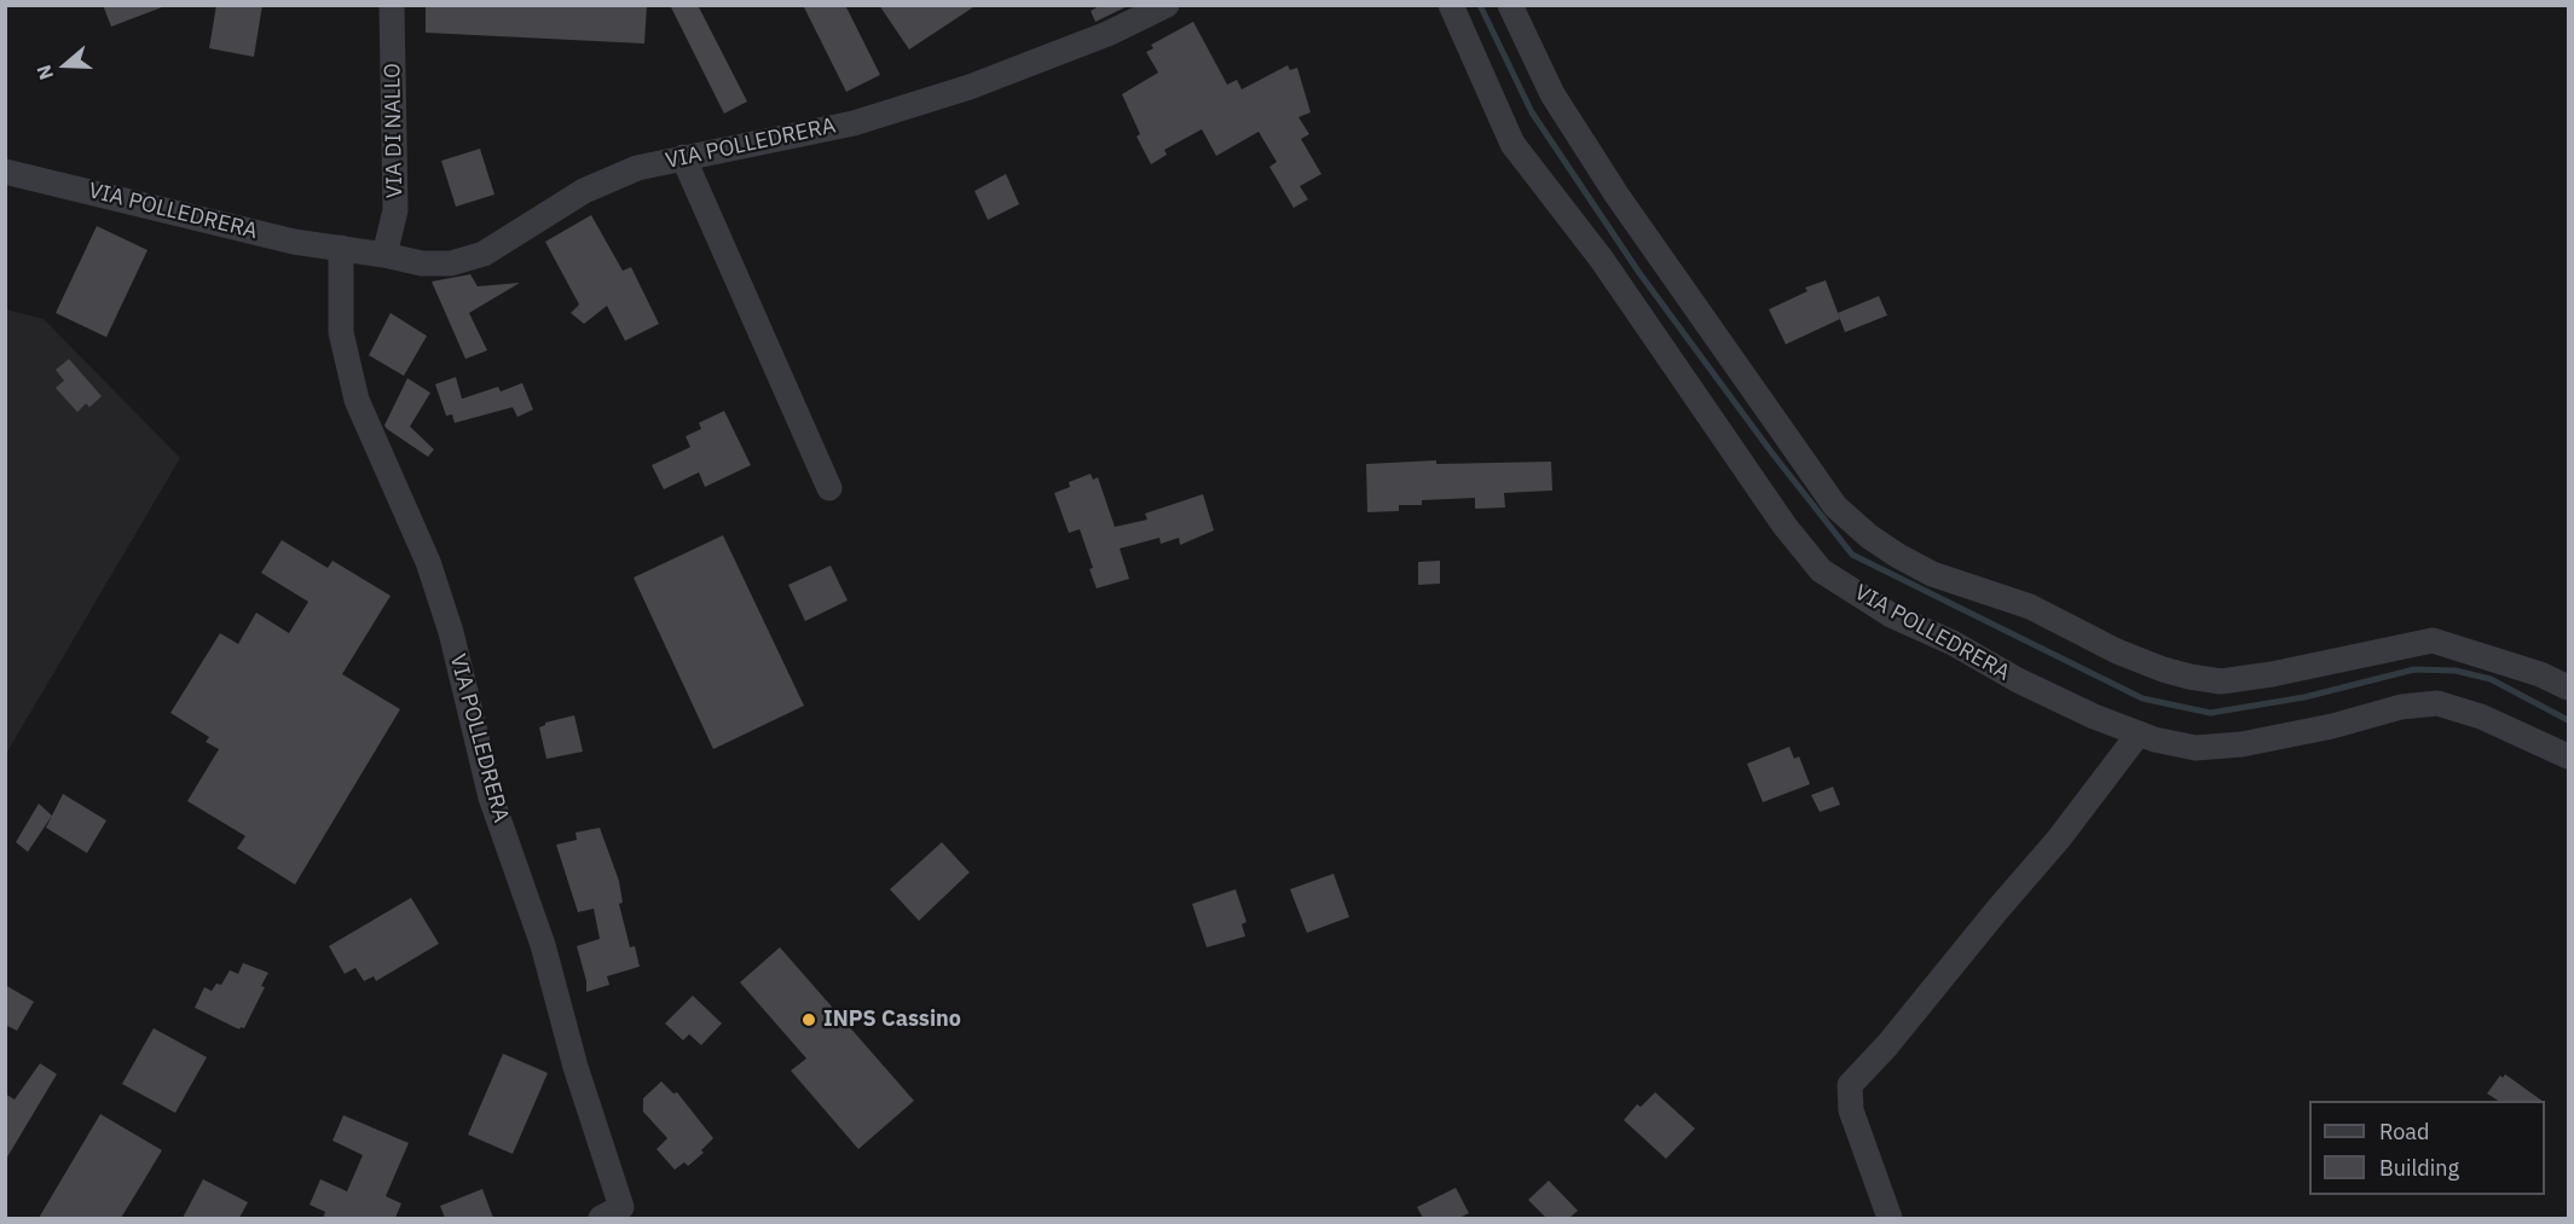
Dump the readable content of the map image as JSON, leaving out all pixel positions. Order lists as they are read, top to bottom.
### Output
{
  "streets": {
    "street": ["VIA DI NALLO", "VIA POLLEDRERA"]
  },
  "crossings": [
    ["VIA DI NALLO", "VIA POLLEDRERA"]
  ],
  "places": ["INPS Cassino"],
  "legend": ["Road", "Building"],
  "north": "left"
}
